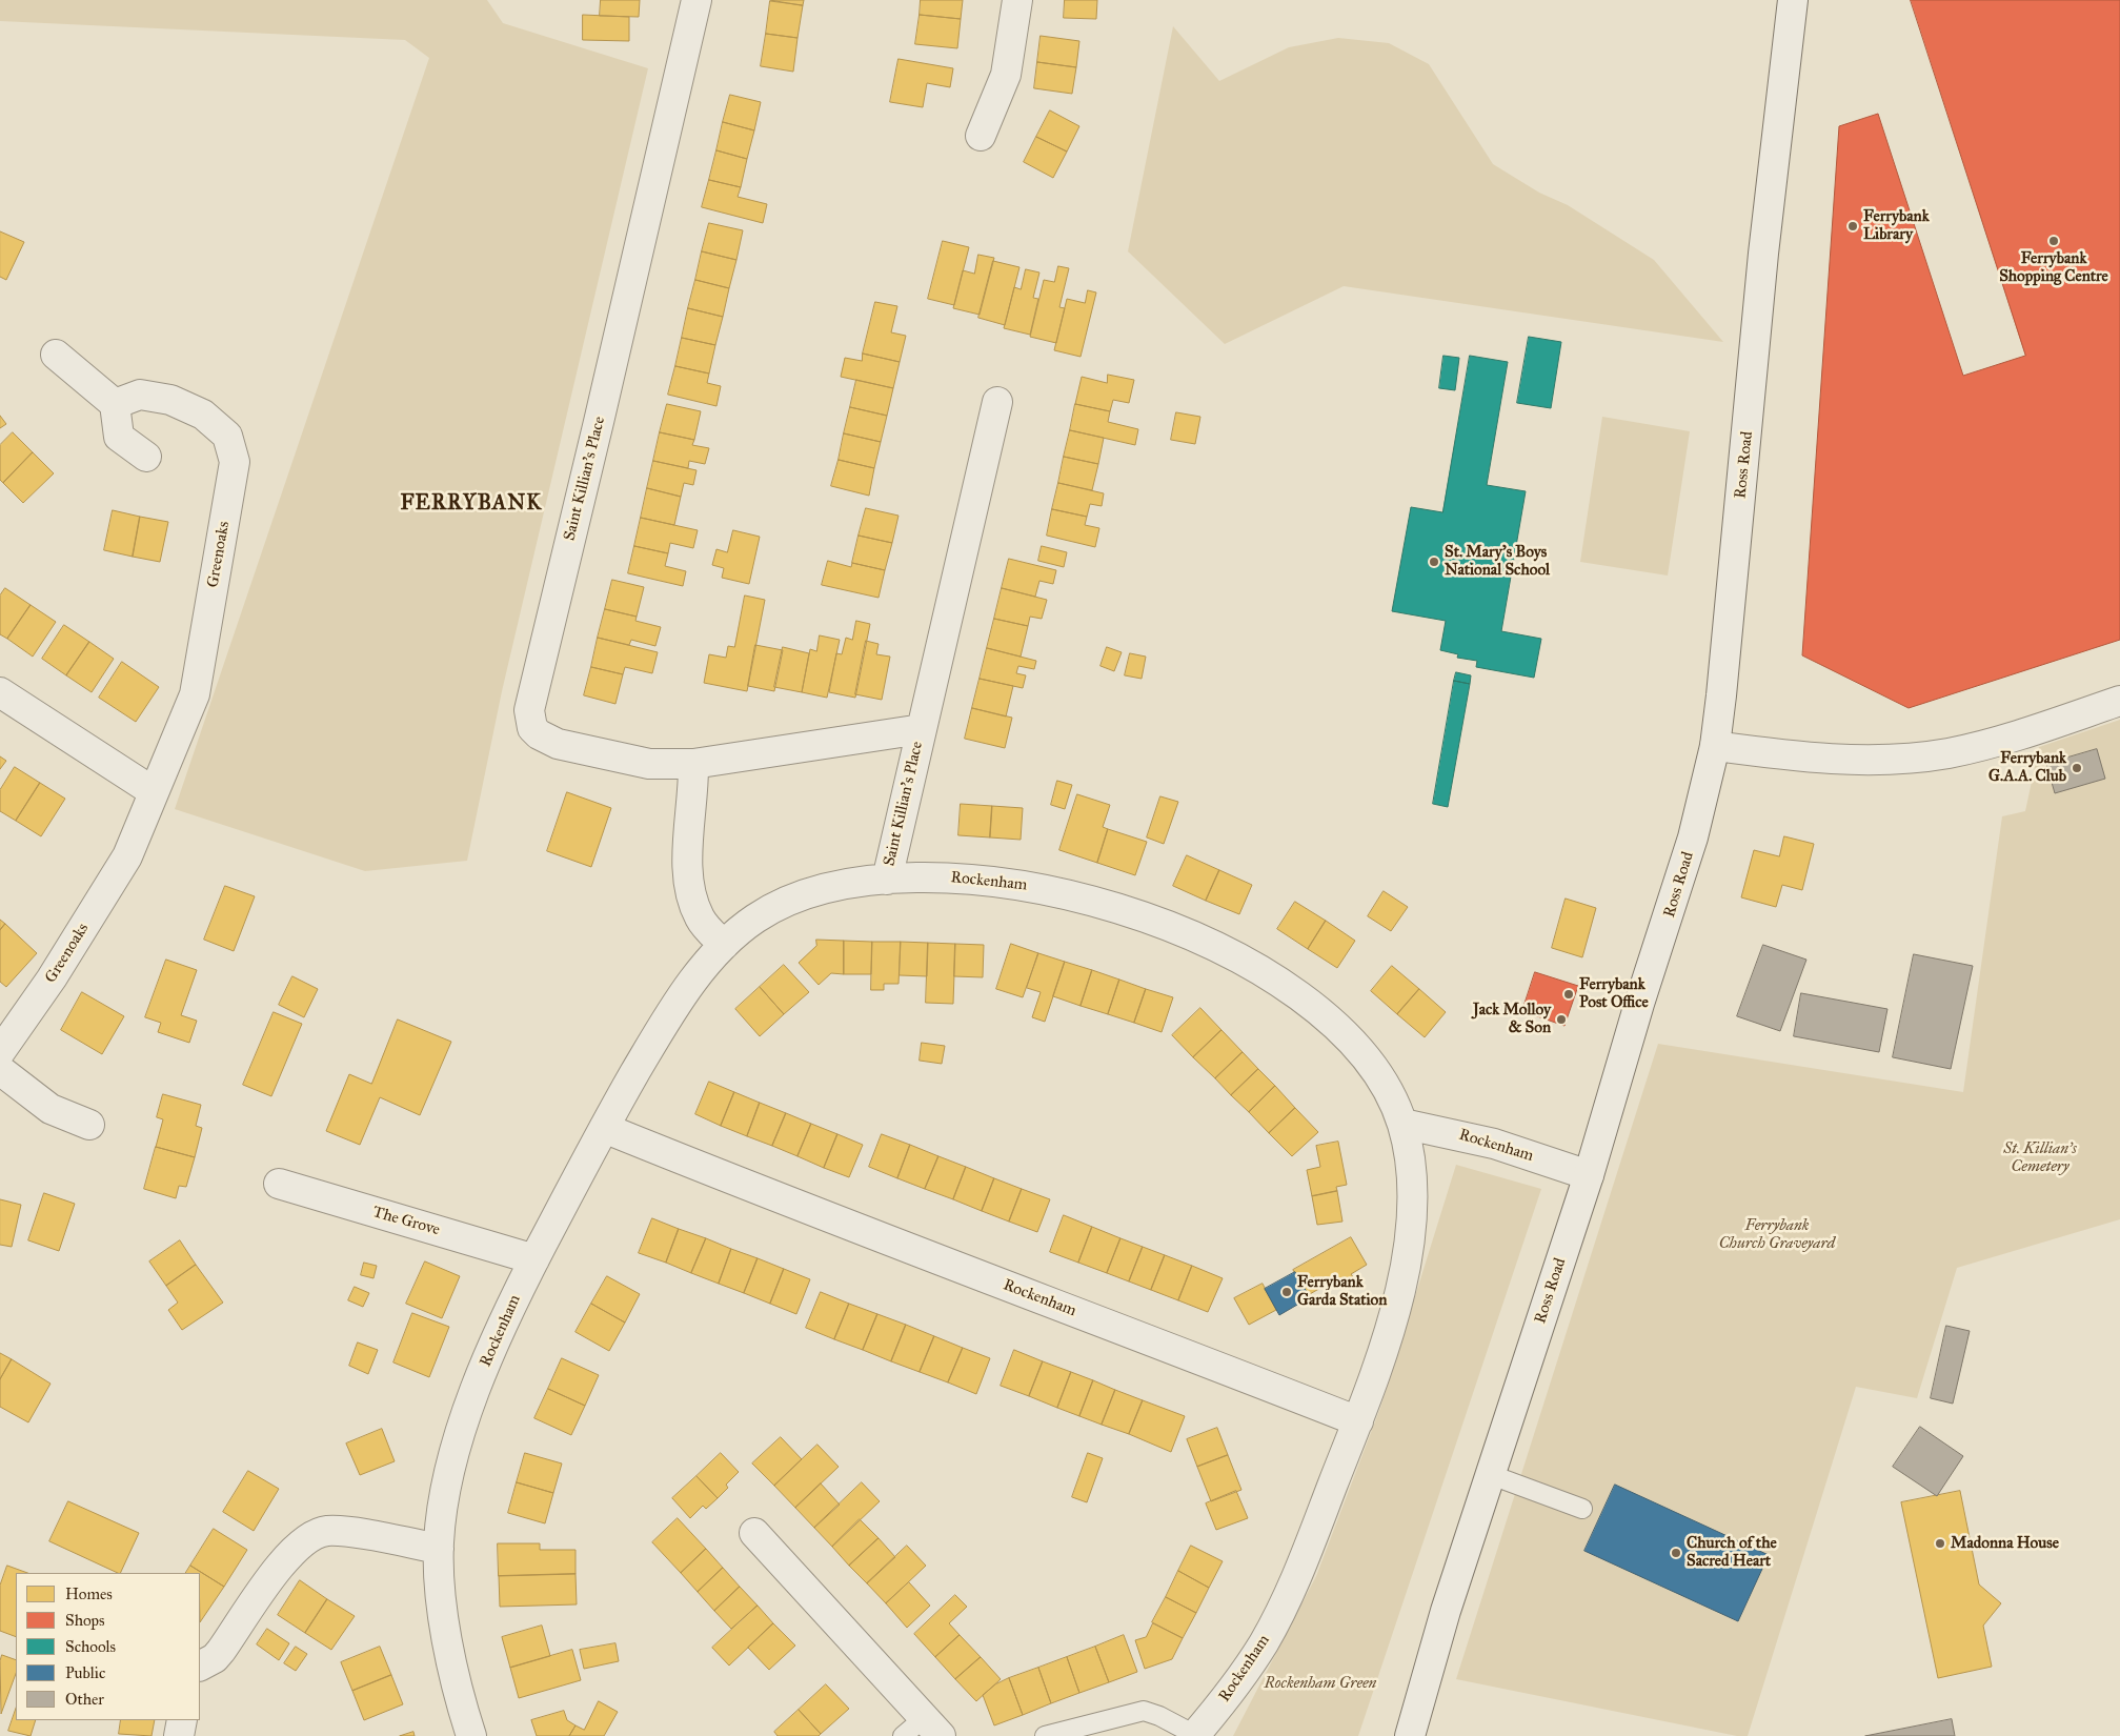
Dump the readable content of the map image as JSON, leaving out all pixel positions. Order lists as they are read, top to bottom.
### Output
{
  "streets": {
    "street": [
      "Ross Road",
      "Saint Killian's Place",
      "Greenoaks",
      "Rockenham",
      "The Grove"
    ]
  },
  "crossings": [
    ["Ross Road", "Rockenham"],
    ["Saint Killian's Place", "Rockenham"],
    ["Rockenham", "The Grove"]
  ],
  "districts": ["FERRYBANK"],
  "parks": ["St. Killian's Cemetery", "Ferrybank Church Graveyard", "Rockenham Green"],
  "places": [
    "Ferrybank Library",
    "Ferrybank Shopping Centre",
    "St. Mary's Boys National School",
    "Ferrybank G.A.A. Club",
    "Ferrybank Post Office",
    "Jack Molloy & Son",
    "Ferrybank Garda Station",
    "Madonna House",
    "Church of the Sacred Heart"
  ],
  "legend": [
    "Homes",
    "Shops",
    "Schools",
    "Public",
    "Other"
  ]
}
